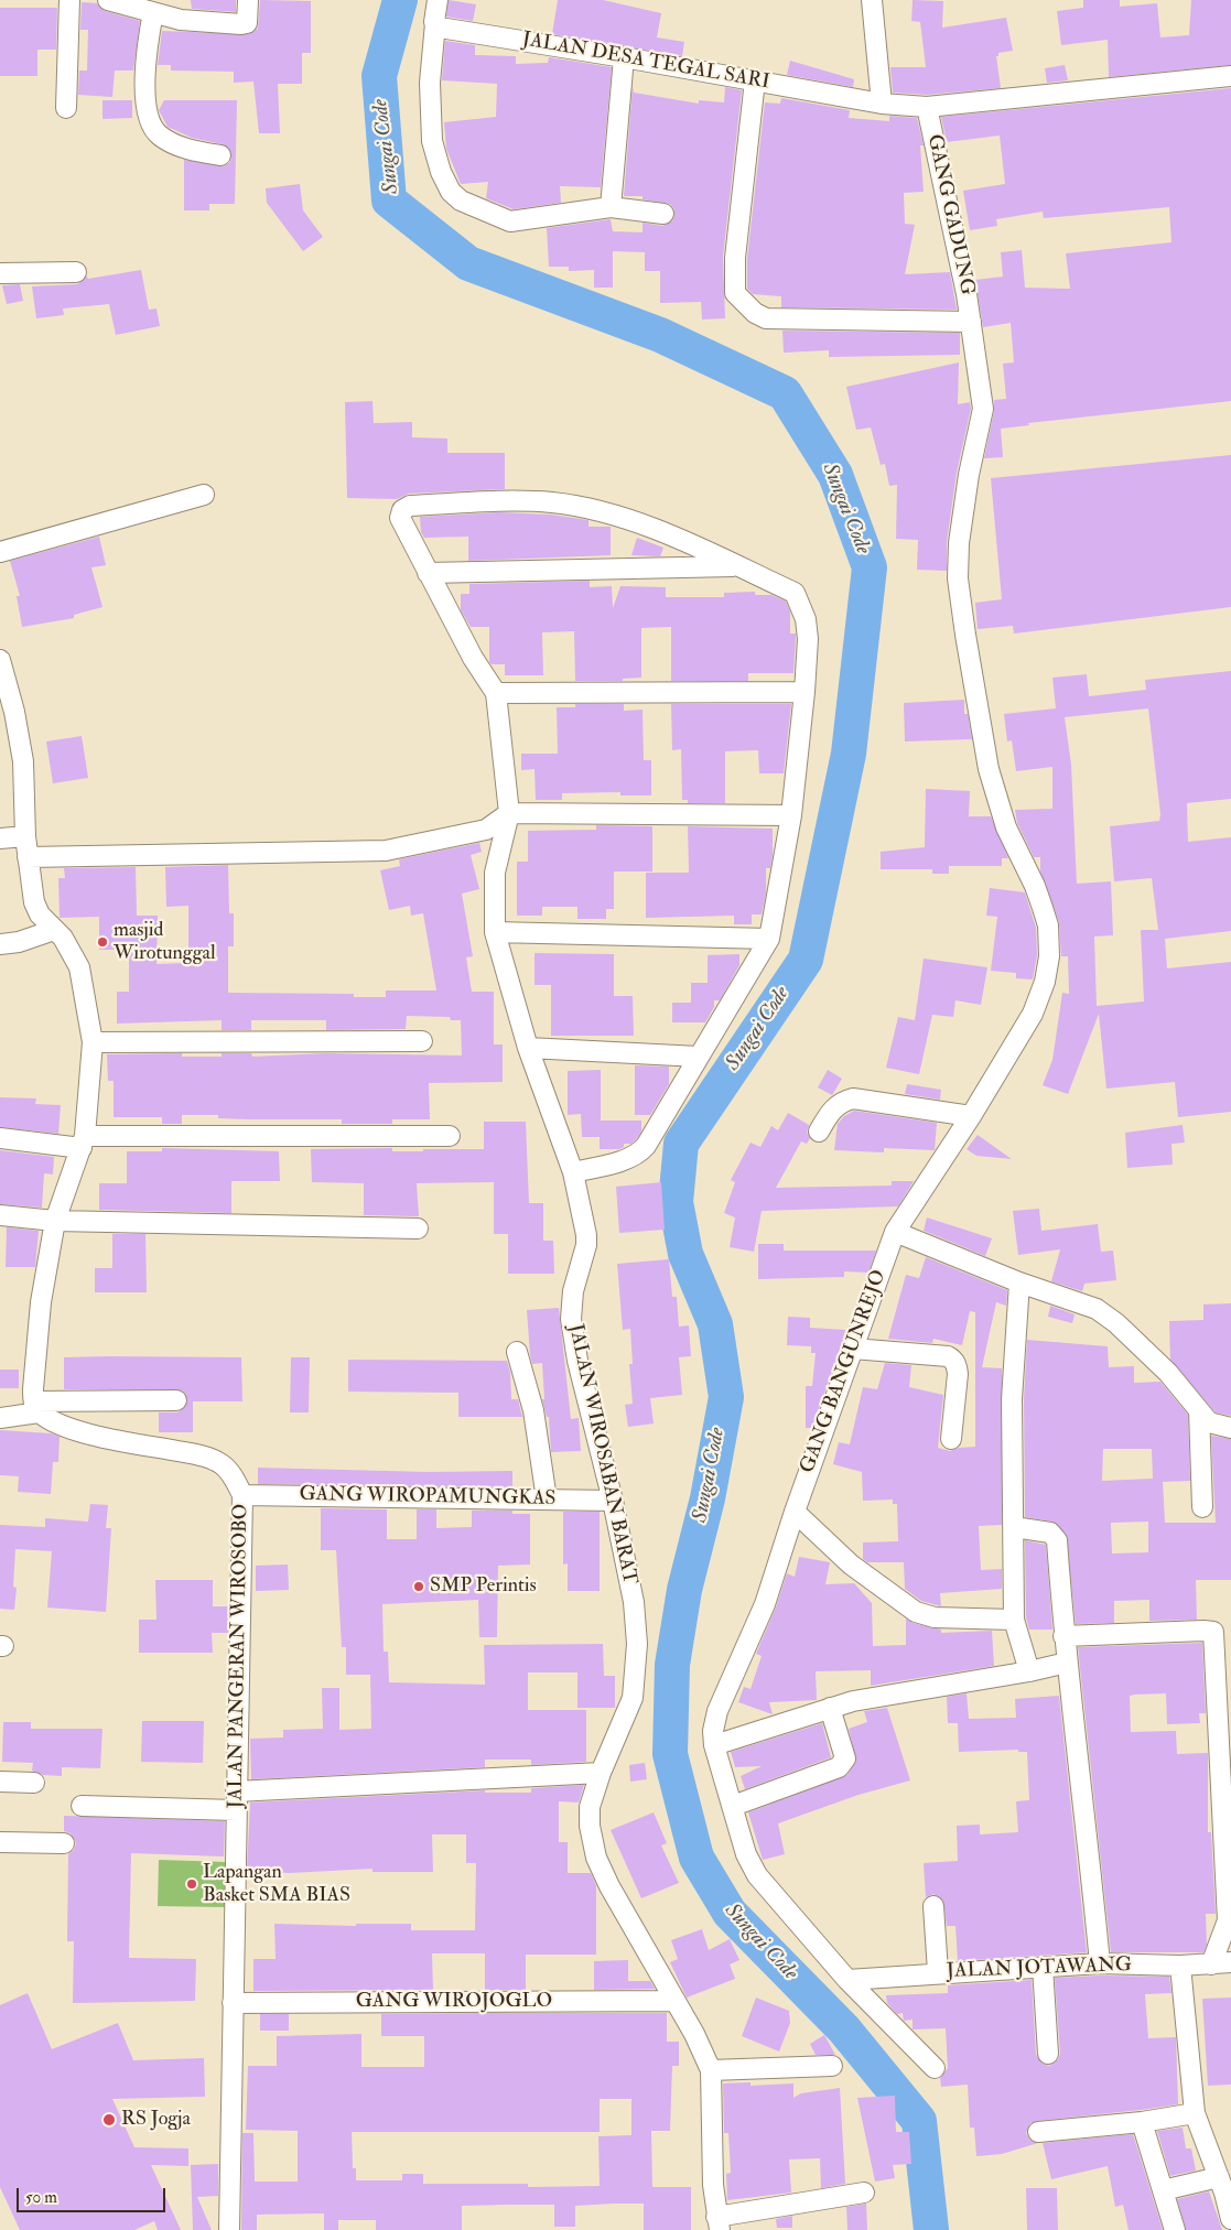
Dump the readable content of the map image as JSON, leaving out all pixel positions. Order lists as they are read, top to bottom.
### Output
{
  "streets": {
    "street": [
      "JALAN DESA TEGAL SARI",
      "GANG GADUNG",
      "GANG BANGUNREJO",
      "JALAN WIROSABAN BARAT",
      "GANG WIROPAMUNGKAS",
      "JALAN PANGERAN WIROSOBO",
      "JALAN JOTAWANG",
      "GANG WIROJOGLO"
    ]
  },
  "crossings": [
    ["JALAN DESA TEGAL SARI", "GANG GADUNG"],
    ["GANG GADUNG", "GANG BANGUNREJO"],
    ["JALAN WIROSABAN BARAT", "GANG WIROPAMUNGKAS"],
    ["JALAN WIROSABAN BARAT", "GANG WIROJOGLO"],
    ["GANG WIROPAMUNGKAS", "JALAN PANGERAN WIROSOBO"],
    ["JALAN PANGERAN WIROSOBO", "GANG WIROJOGLO"]
  ],
  "water": ["Sungai Code"],
  "places": [
    "masjid Wirotunggal",
    "SMP Perintis",
    "Lapangan Basket SMA BIAS",
    "RS Jogja"
  ],
  "scale_bar": "50 m"
}
